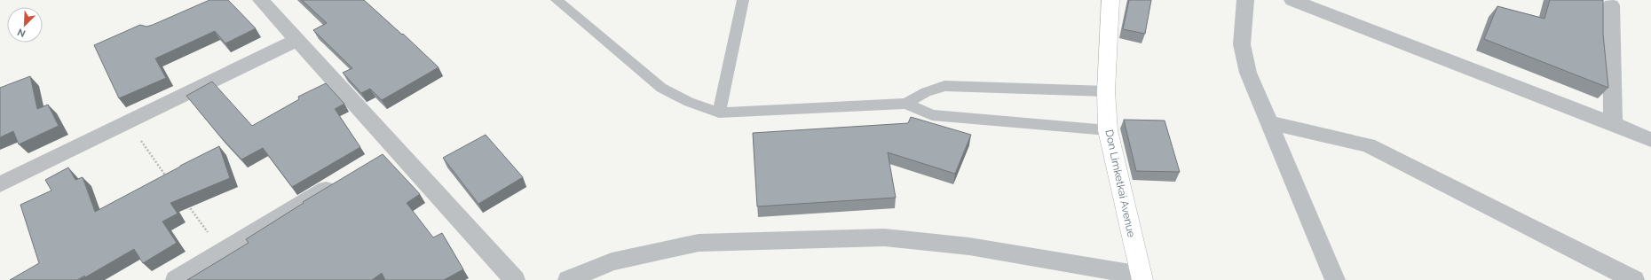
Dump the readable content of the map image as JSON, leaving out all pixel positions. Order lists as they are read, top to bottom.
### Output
{
  "streets": {
    "street": ["Don Limketkai Avenue"]
  },
  "north": "bottom left"
}
